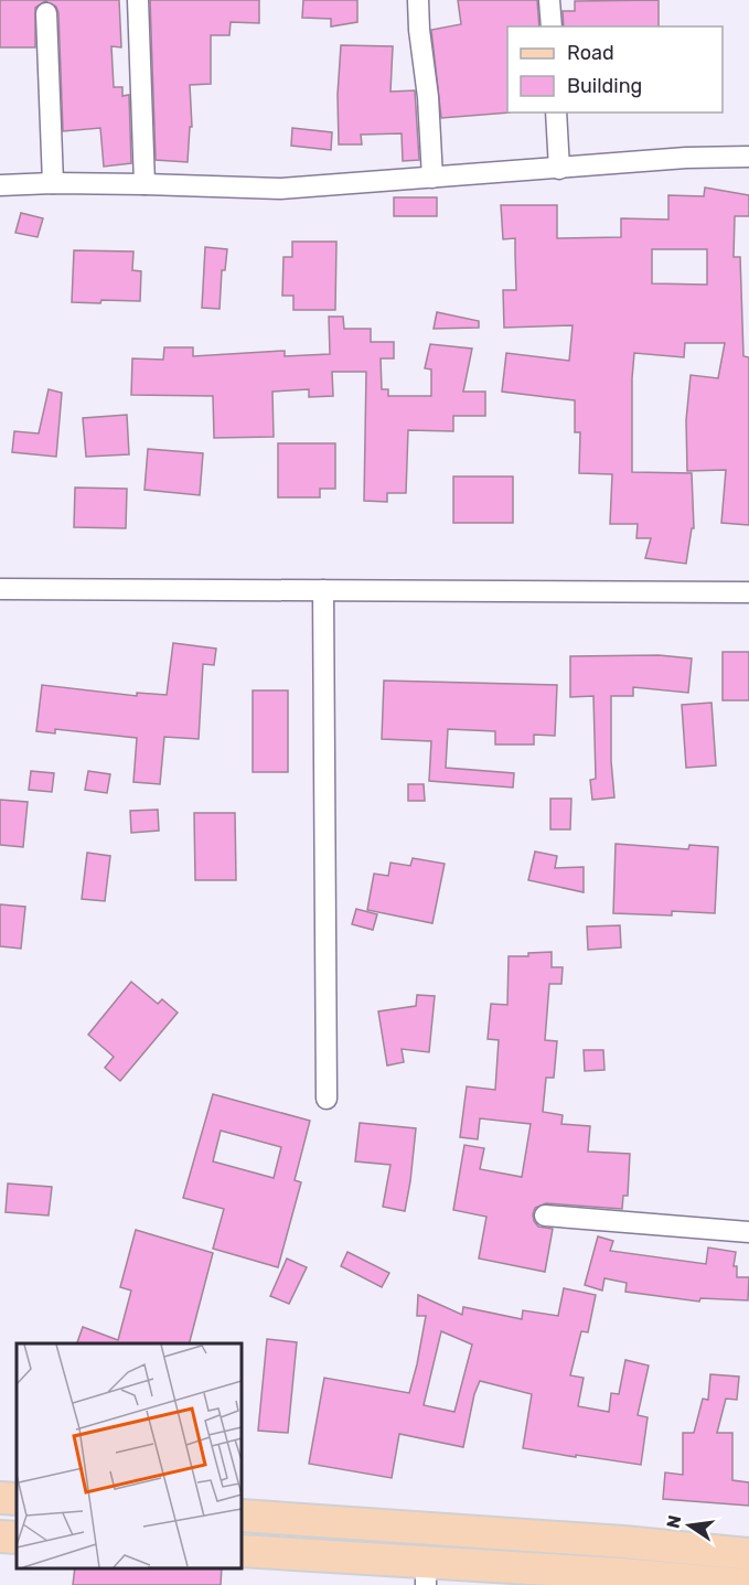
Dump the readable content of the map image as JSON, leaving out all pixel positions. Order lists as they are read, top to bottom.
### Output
{
  "legend": ["Road", "Building"],
  "north": "left"
}
